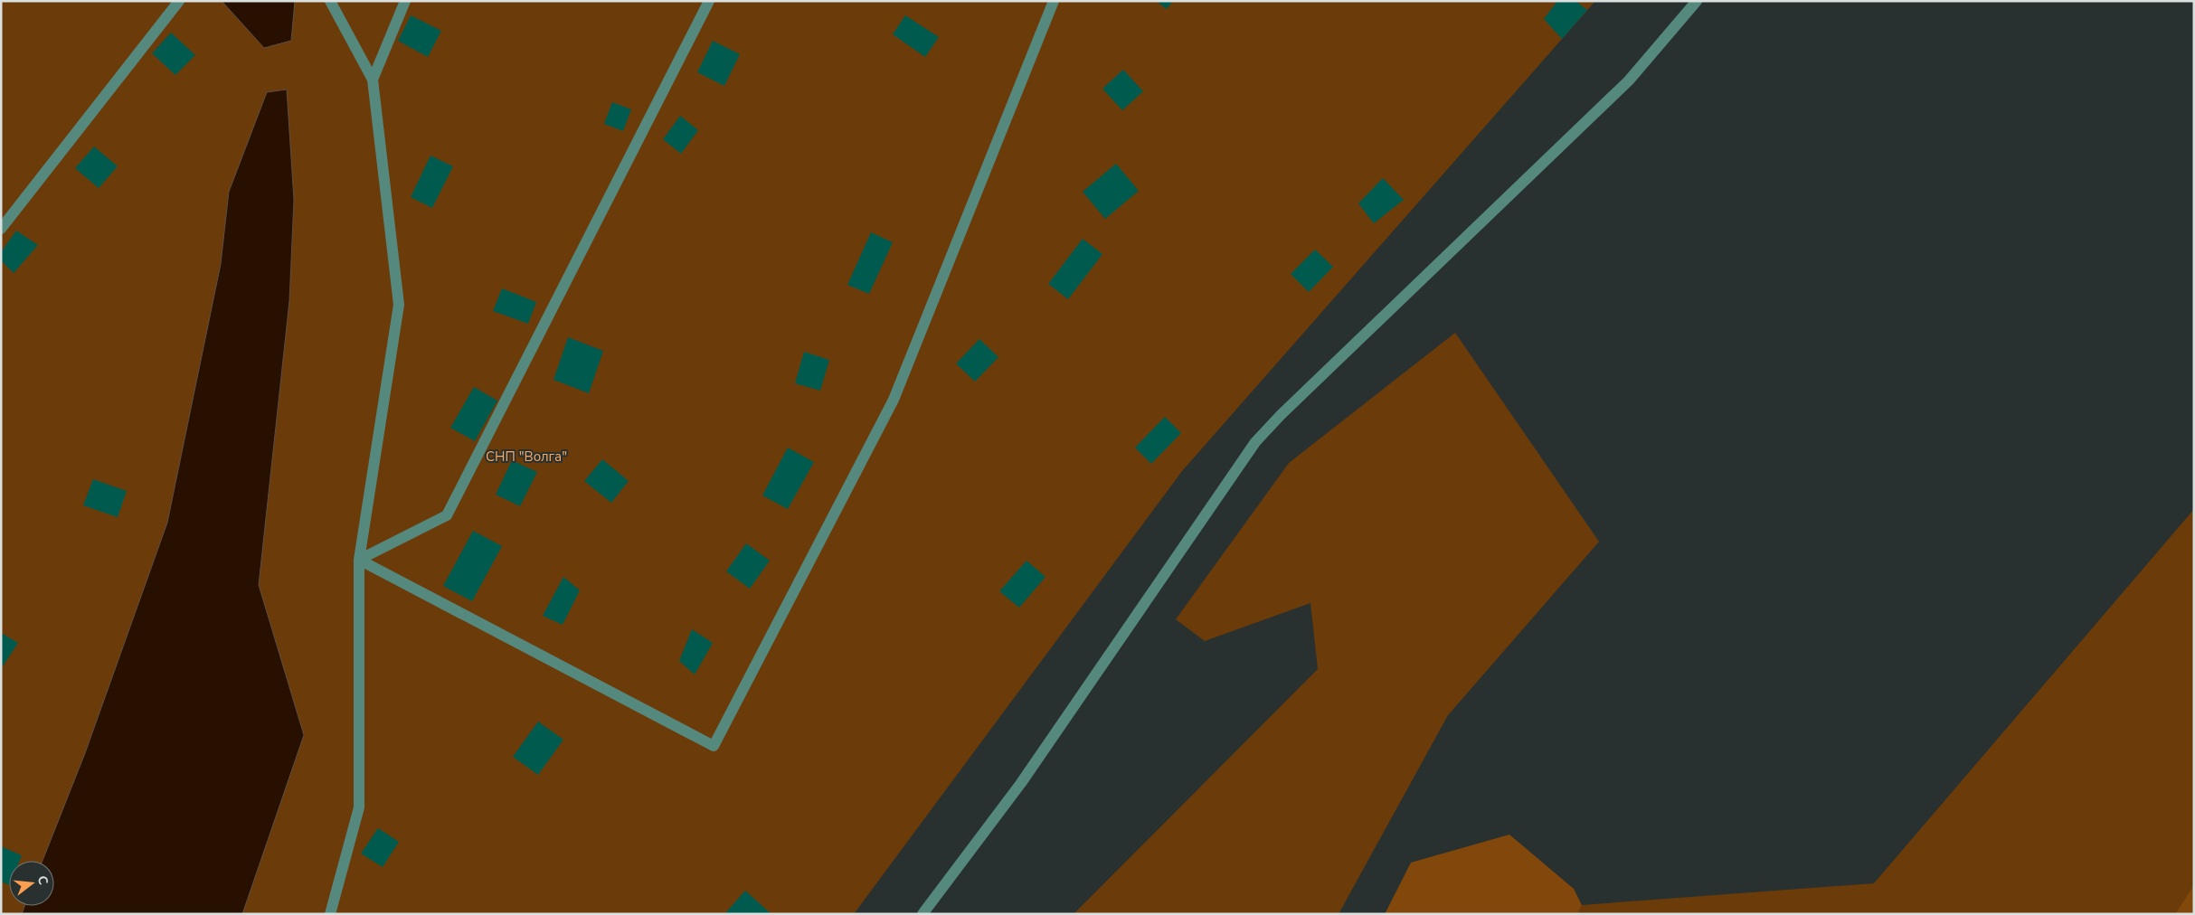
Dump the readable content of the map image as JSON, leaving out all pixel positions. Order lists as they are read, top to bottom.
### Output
{
  "parks": ["СНП \"Волга\""],
  "north": "right"
}
